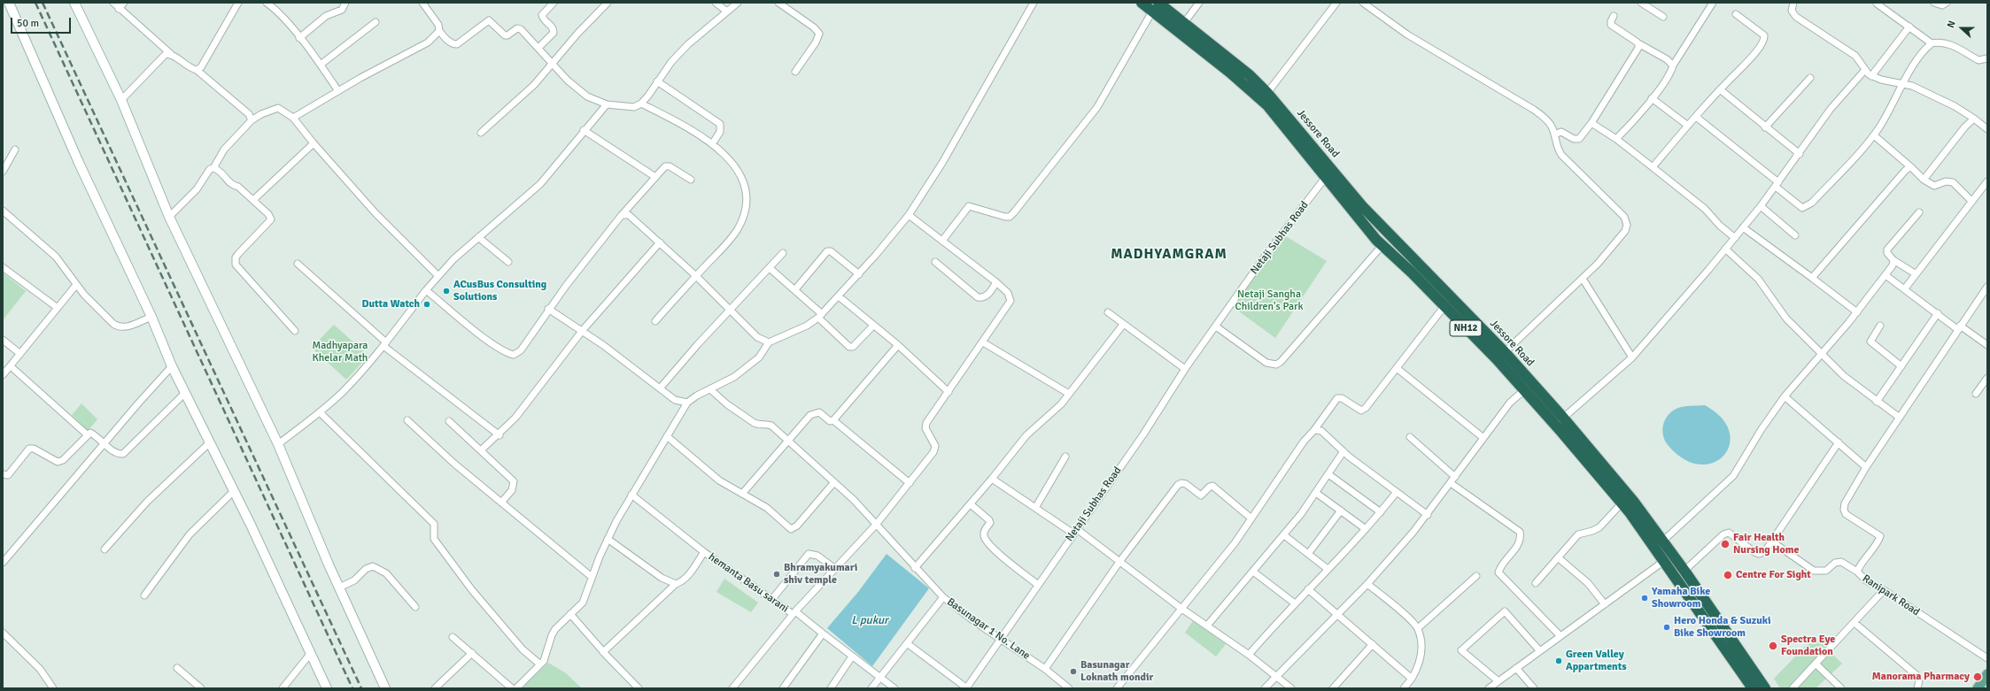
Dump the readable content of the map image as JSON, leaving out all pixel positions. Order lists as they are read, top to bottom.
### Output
{
  "streets": {
    "highway": ["Jessore Road", "NH12"],
    "street": [
      "Netaji Subhas Road",
      "hemanta Basu sarani",
      "Ranipark Road",
      "Basunagar 1 No. Lane"
    ]
  },
  "crossings": [
    ["Jessore Road", "NH12"],
    ["Netaji Subhas Road", "NH12"],
    ["Netaji Subhas Road", "Basunagar 1 No. Lane"]
  ],
  "districts": ["MADHYAMGRAM"],
  "water": ["L pukur"],
  "parks": ["Netaji Sangha Children's Park", "Madhyapara Khelar Math"],
  "places": [
    "ACusBus Consulting Solutions",
    "Dutta Watch",
    "Fair Health Nursing Home",
    "Bhramyakumari shiv temple",
    "Centre For Sight",
    "Yamaha Bike Showroom",
    "Hero Honda & Suzuki Bike Showroom",
    "Spectra Eye Foundation",
    "Green Valley Appartments",
    "Basunagar Loknath mondir",
    "Manorama Pharmacy"
  ],
  "scale_bar": "50 m",
  "north": "left"
}
